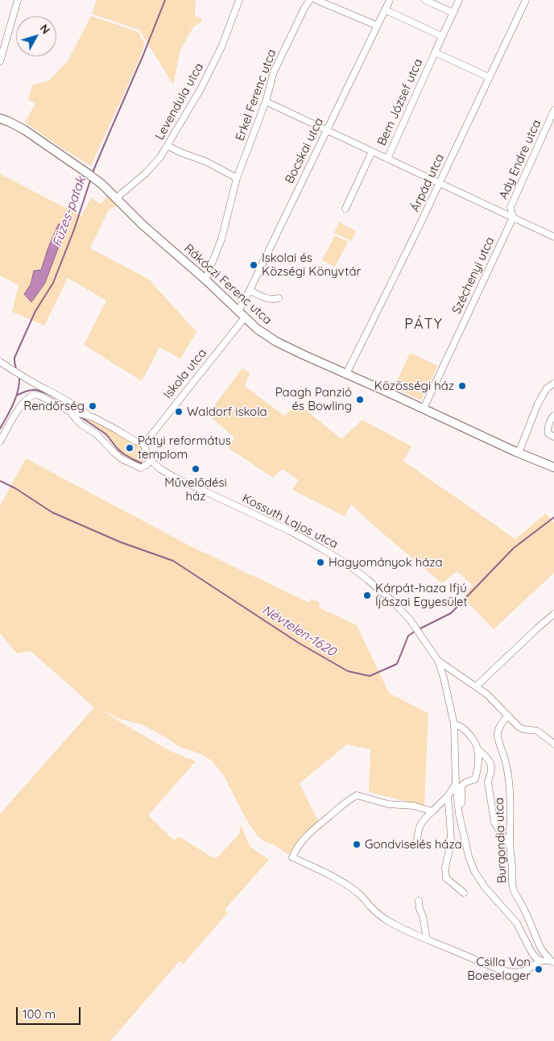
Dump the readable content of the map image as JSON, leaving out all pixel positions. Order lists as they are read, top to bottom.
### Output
{
  "streets": {
    "main road": ["Rákóczi Ferenc utca"],
    "street": [
      "Erkel Ferenc utca",
      "Levendula utca",
      "Bem József utca",
      "Bocskai utca",
      "Ady Endre utca",
      "Árpád utca",
      "Széchenyi utca",
      "Iskola utca",
      "Kossuth Lajos utca",
      "Burgondia utca"
    ]
  },
  "crossings": [
    ["Erkel Ferenc utca", "Rákóczi Ferenc utca"],
    ["Levendula utca", "Rákóczi Ferenc utca"],
    ["Bocskai utca", "Rákóczi Ferenc utca"],
    ["Ady Endre utca", "Széchenyi utca"],
    ["Árpád utca", "Rákóczi Ferenc utca"],
    ["Széchenyi utca", "Rákóczi Ferenc utca"],
    ["Rákóczi Ferenc utca", "Iskola utca"],
    ["Iskola utca", "Kossuth Lajos utca"]
  ],
  "districts": ["PÁTY"],
  "water": ["Füzes-patak", "Névtelen-1620"],
  "places": [
    "Iskolai és Községi Könyvtár",
    "Közösségi ház",
    "Paagh Panzió és Bowling",
    "Rendőrség",
    "Waldorf iskola",
    "Pátyi református templom",
    "Művelődési ház",
    "Hagyományok háza",
    "Kárpát-haza Ifjú Íjászai Egyesület",
    "Gondviselés háza",
    "Csilla Von Boeselager"
  ],
  "scale_bar": "100 m",
  "north": "top right"
}
